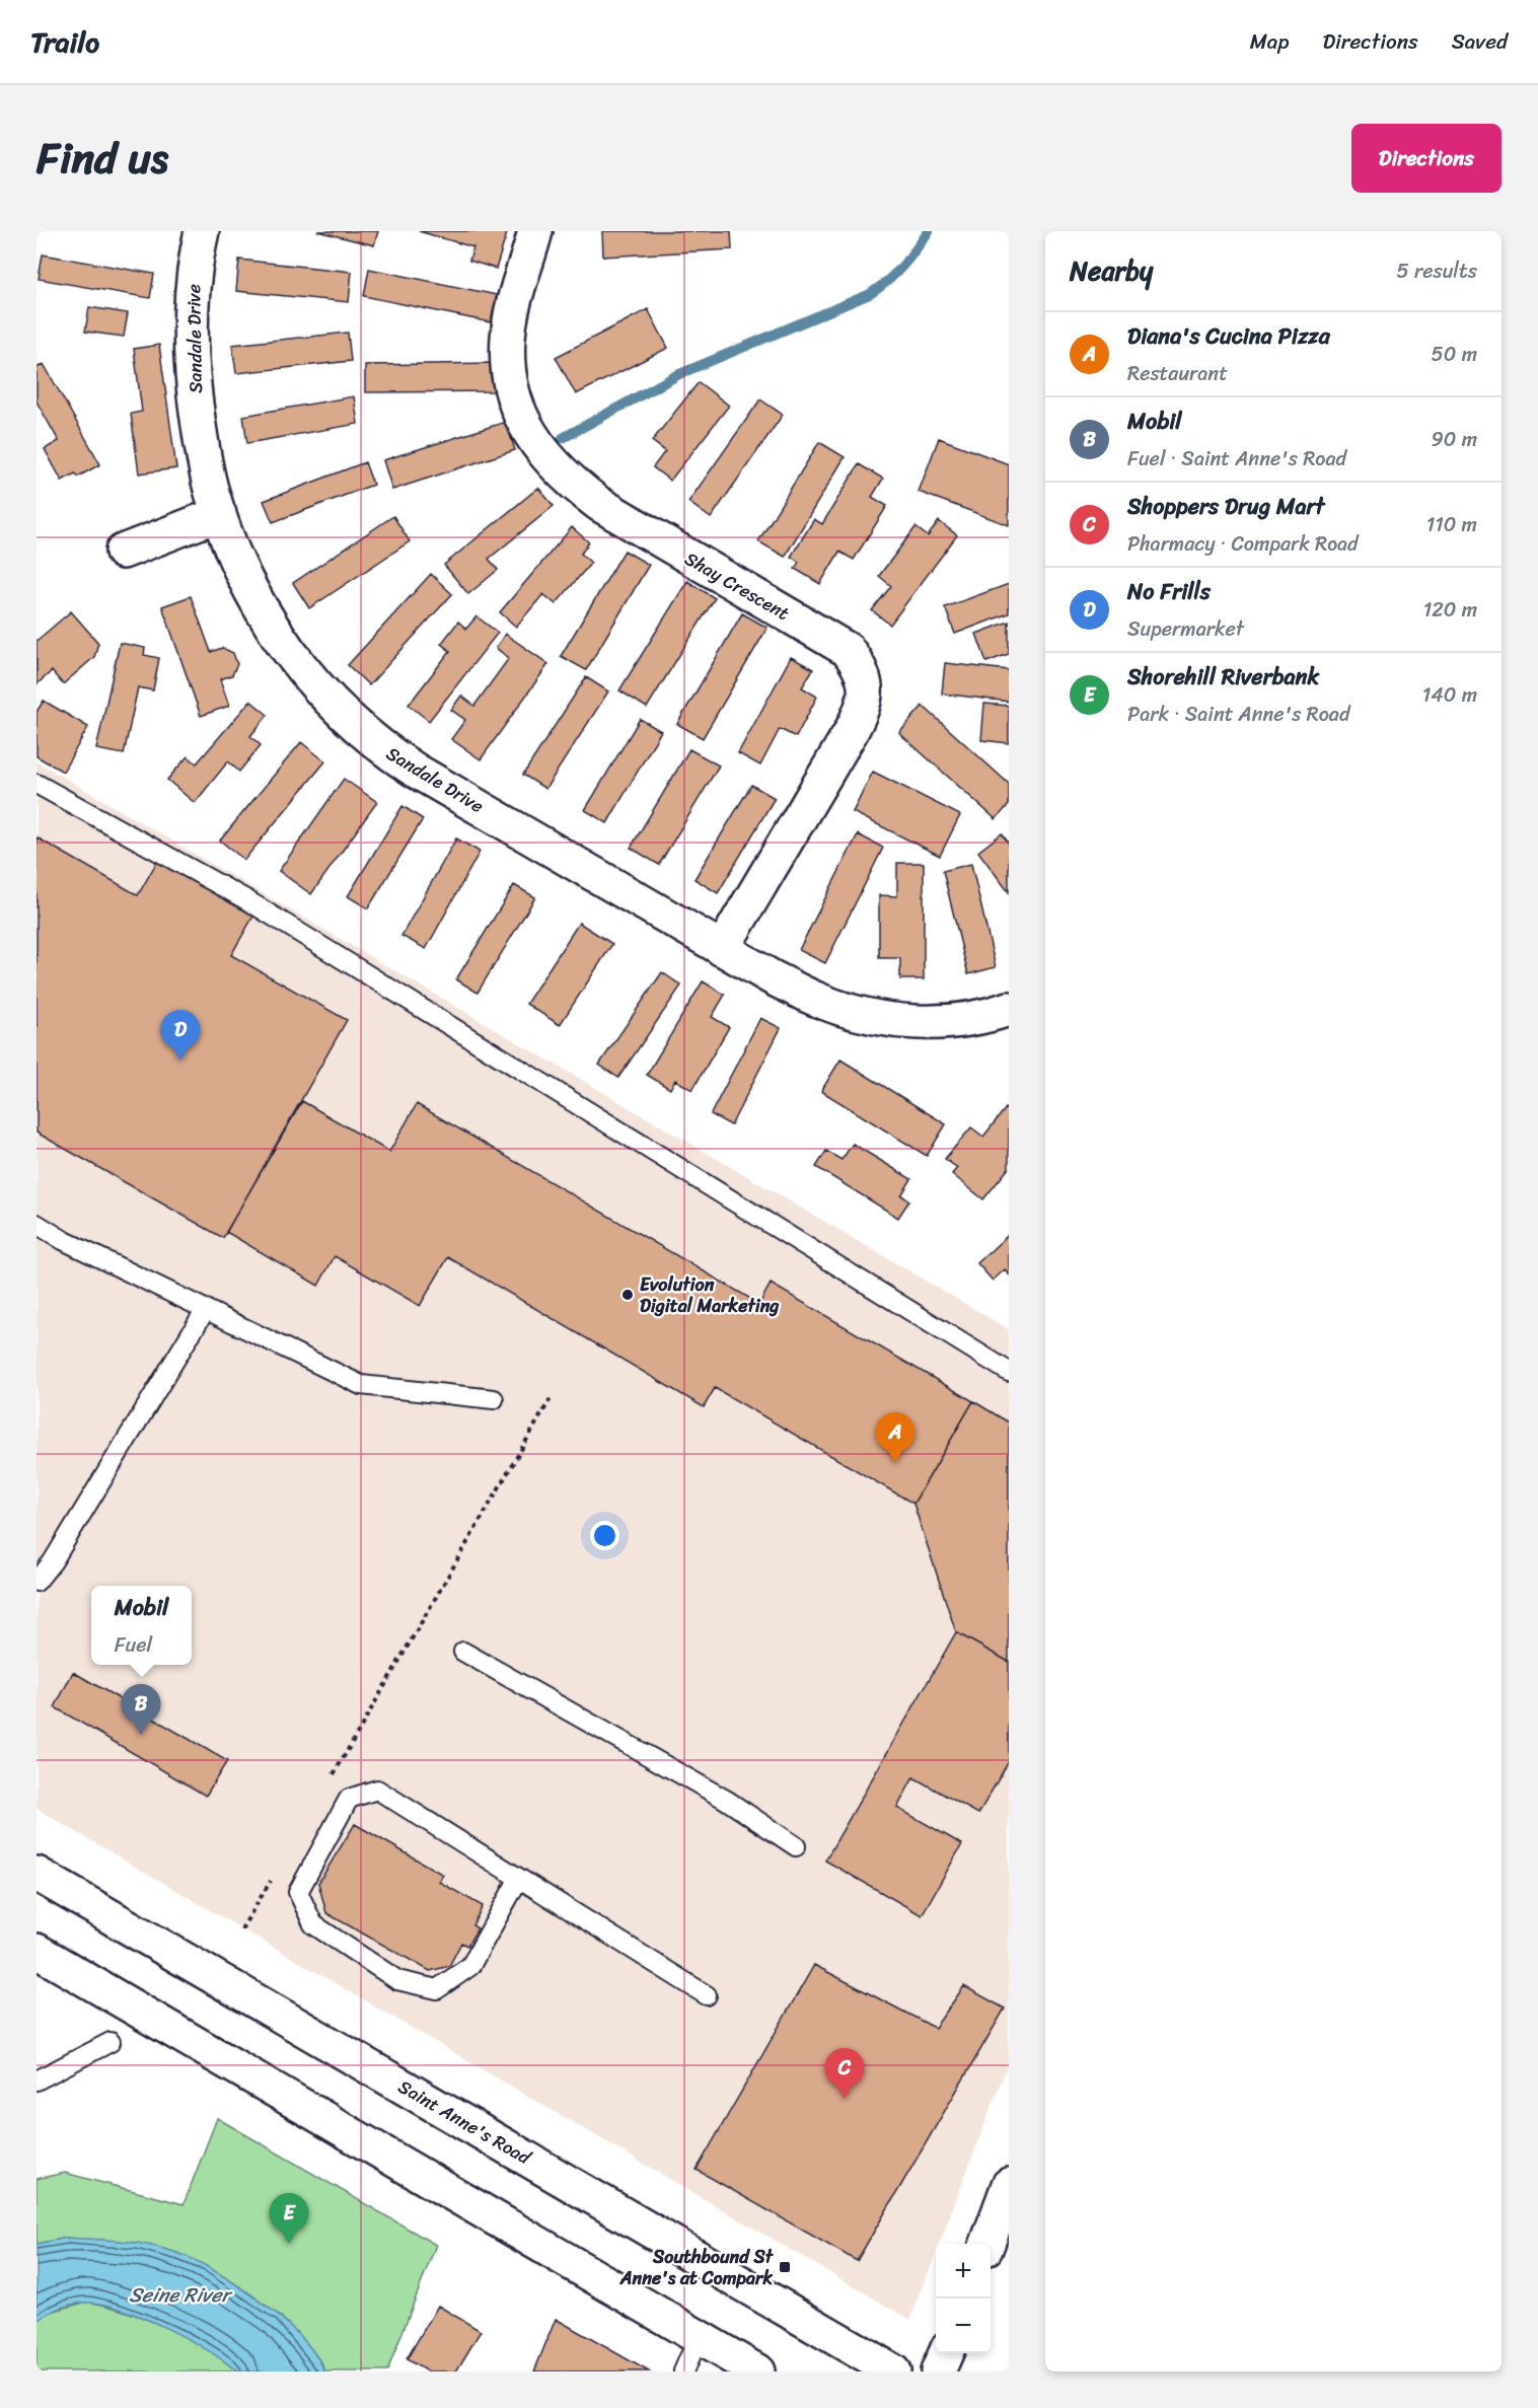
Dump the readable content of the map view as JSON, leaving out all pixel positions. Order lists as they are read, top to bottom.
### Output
{
  "streets": {
    "street": ["Sandale Drive", "Shay Crescent", "Saint Anne's Road"]
  },
  "crossings": [
    ["Sandale Drive", "Shay Crescent"]
  ],
  "water": ["Seine River"],
  "places": {
    "other": ["Evolution Digital Marketing"],
    "transit": ["Southbound St Anne's at Compark"]
  },
  "page": {
    "header": "Trailo",
    "nav": ["Map", "Directions", "Saved"],
    "title": "Find us",
    "buttons": "Directions",
    "heading": ["Nearby", "5 results"],
    "list": [
      {
        "mark": "A",
        "name": "Diana's Cucina Pizza",
        "note": "Restaurant",
        "value": "50 m"
      },
      {
        "mark": "B",
        "name": "Mobil",
        "note": "Fuel · Saint Anne's Road",
        "value": "90 m"
      },
      {
        "mark": "C",
        "name": "Shoppers Drug Mart",
        "note": "Pharmacy · Compark Road",
        "value": "110 m"
      },
      {
        "mark": "D",
        "name": "No Frills",
        "note": "Supermarket",
        "value": "120 m"
      },
      {
        "mark": "E",
        "name": "Shorehill Riverbank",
        "note": "Park · Saint Anne's Road",
        "value": "140 m"
      }
    ],
    "pins": [
      "D",
      "A",
      "B",
      "C",
      "E"
    ],
    "popup": ["Mobil", "Fuel"],
    "map_buttons": ["+", "−"]
  }
}
